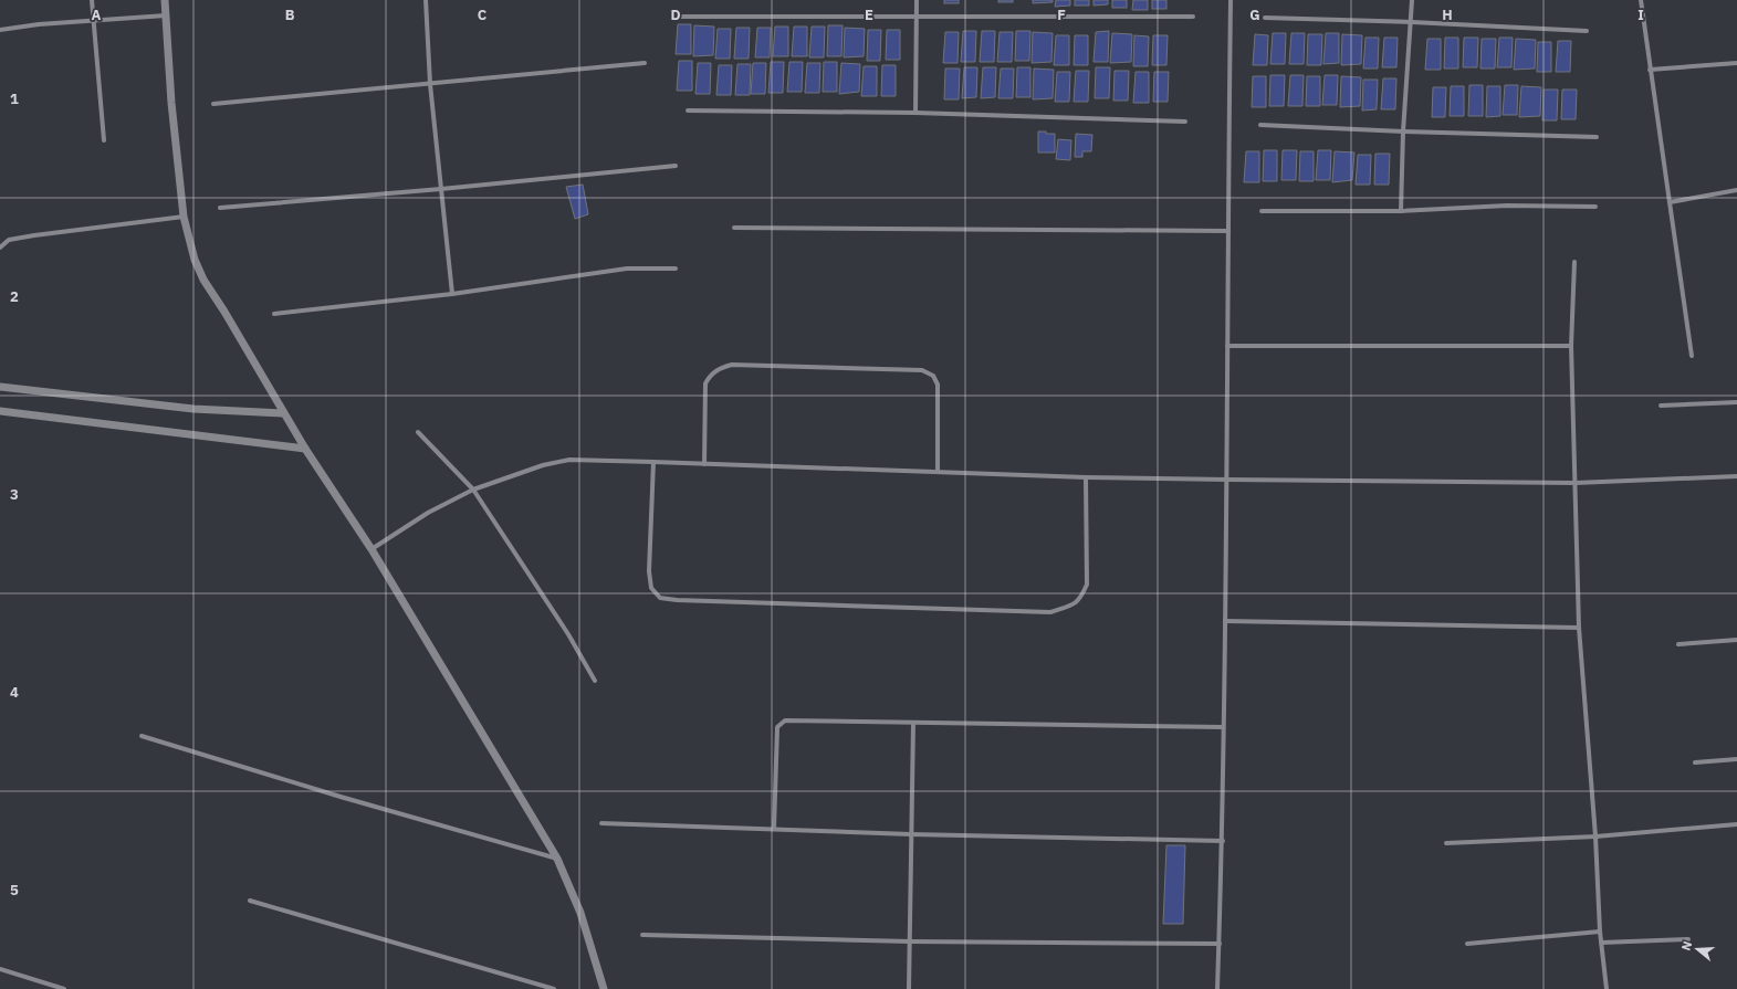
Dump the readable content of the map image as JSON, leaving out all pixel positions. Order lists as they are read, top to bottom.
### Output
{
  "north": "left",
  "grid": {
    "columns": [
      "A",
      "B",
      "C",
      "D",
      "E",
      "F",
      "G",
      "H",
      "I"
    ],
    "rows": [
      "1",
      "2",
      "3",
      "4",
      "5"
    ]
  }
}
